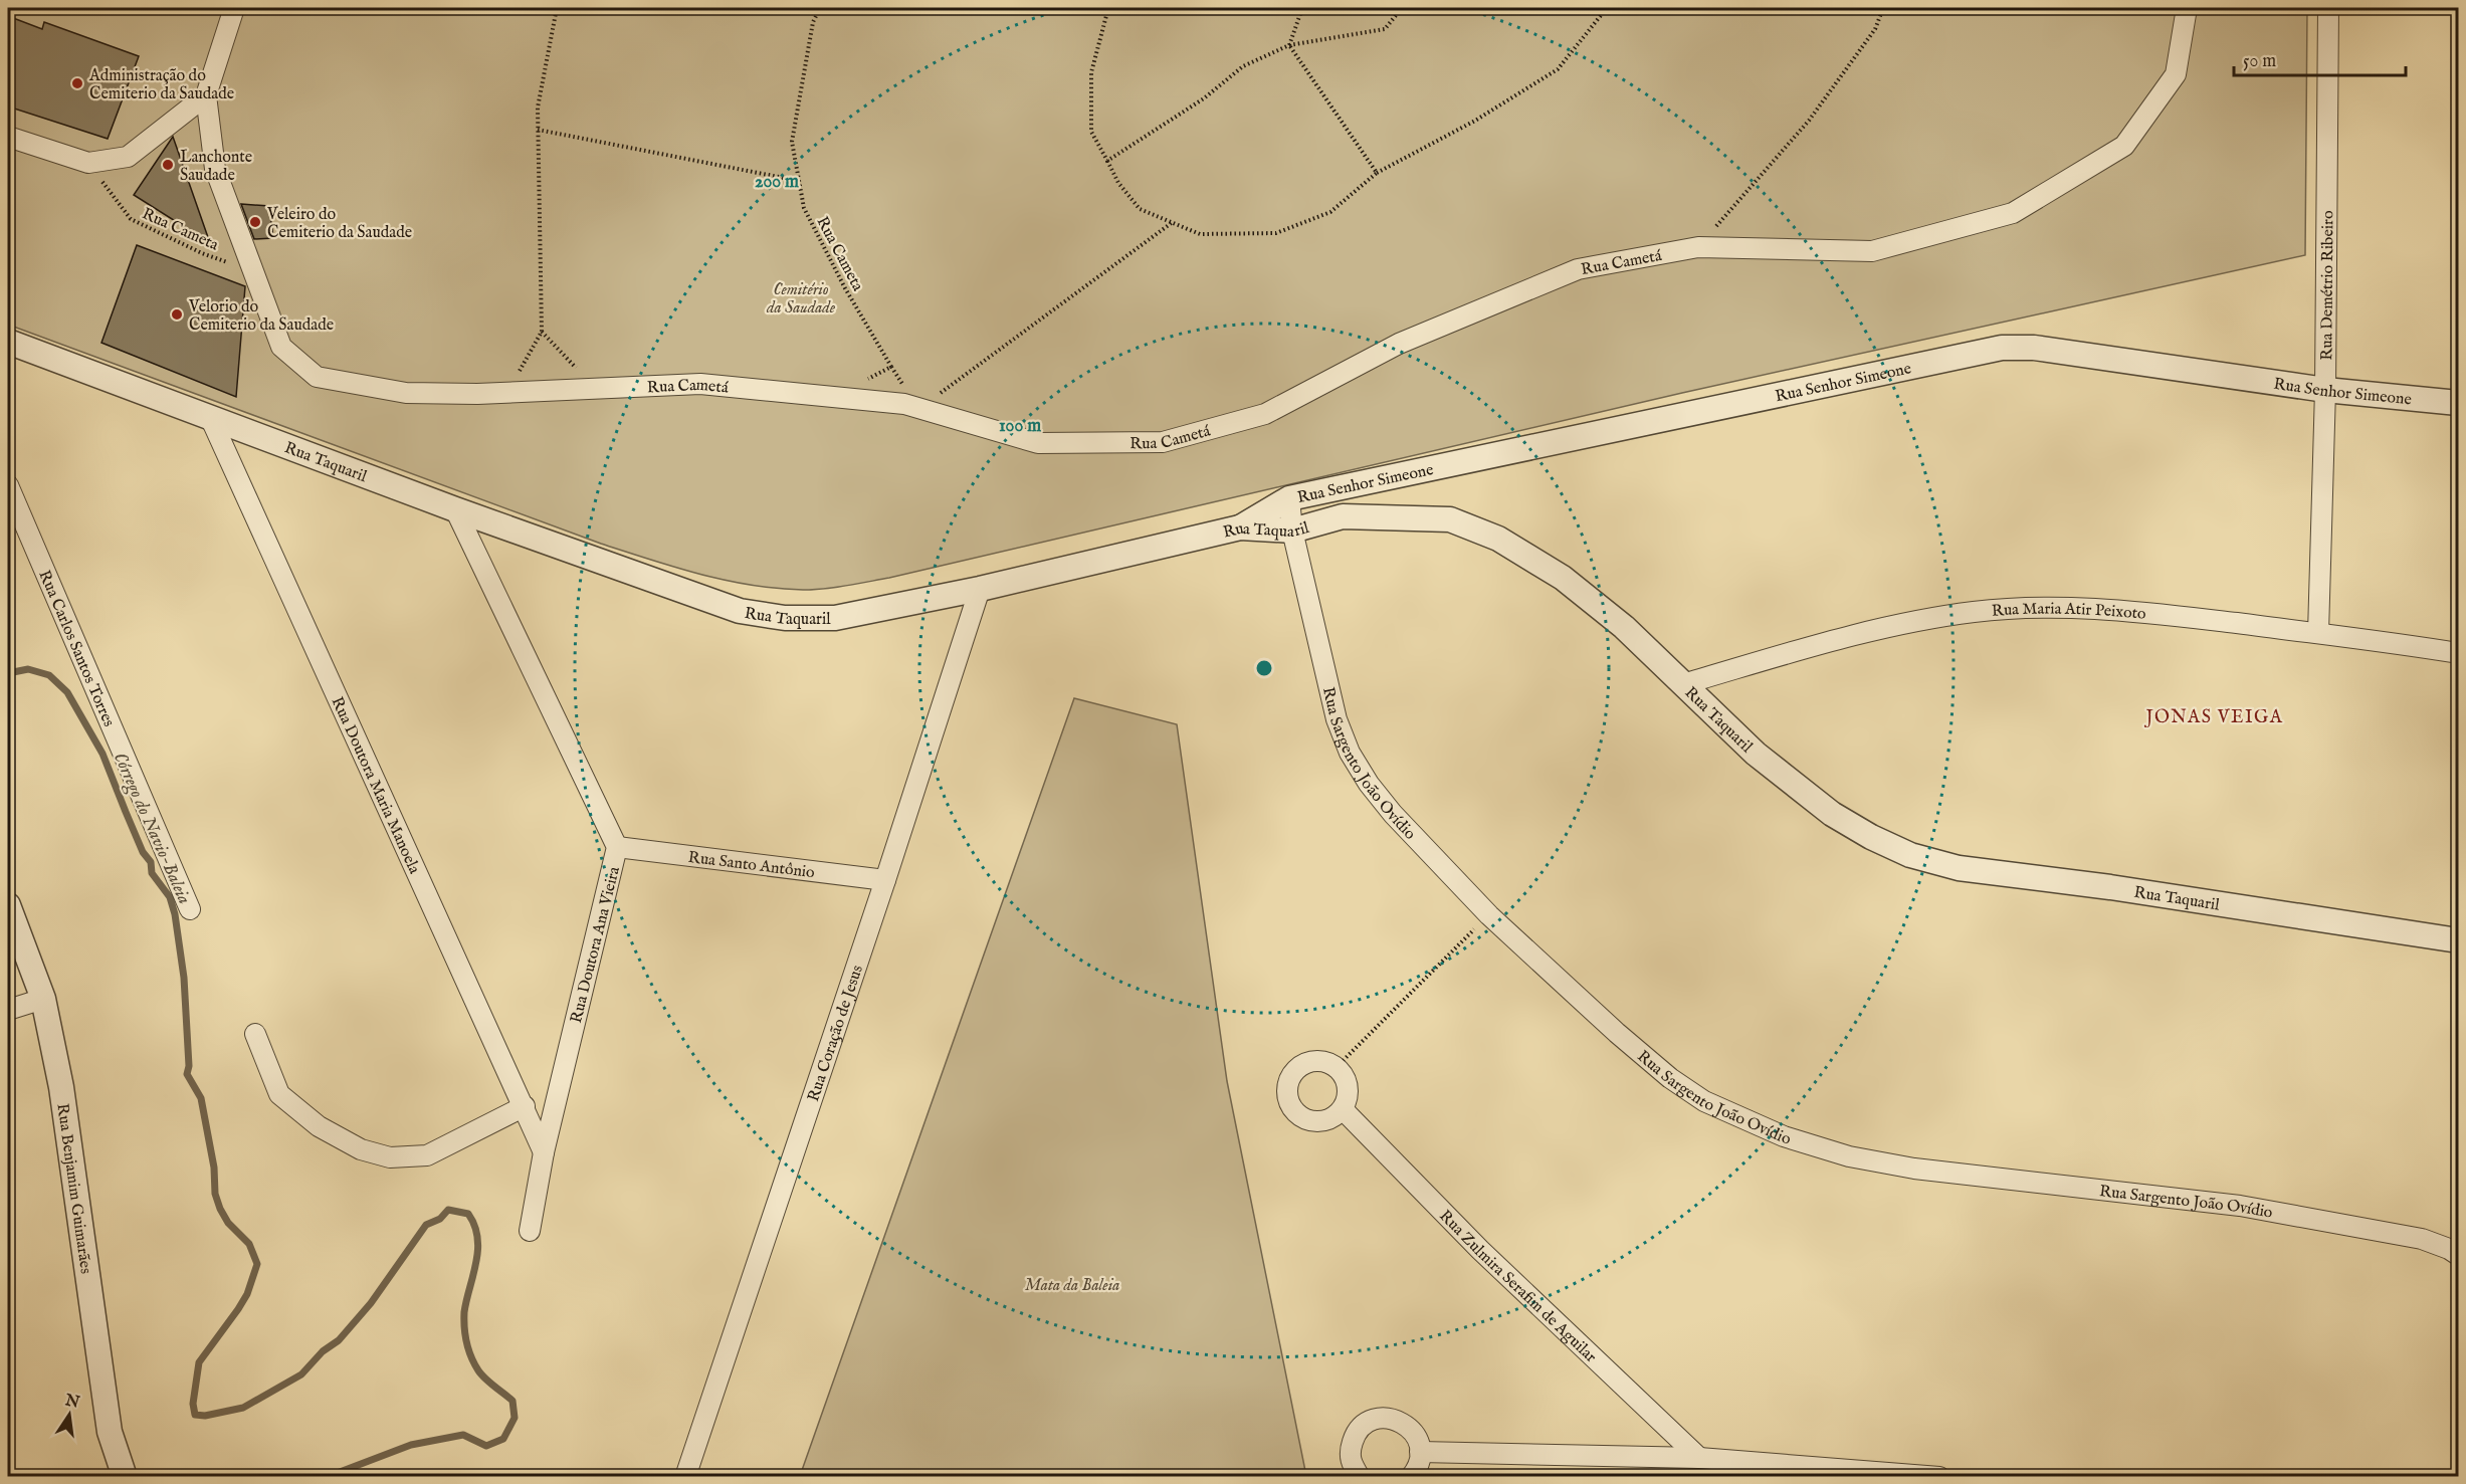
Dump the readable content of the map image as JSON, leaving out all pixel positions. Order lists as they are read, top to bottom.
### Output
{
  "streets": {
    "street": [
      "Rua Cametá",
      "Rua Demétrio Ribeiro",
      "Rua Senhor Simeone",
      "Rua Taquaril",
      "Rua Maria Atir Peixoto",
      "Rua Carlos Santos Torres",
      "Rua Sargento João Ovídio",
      "Rua Doutora Maria Manoela",
      "Rua Santo Antônio",
      "Rua Doutora Ana Vieira",
      "Rua Coração de Jesus",
      "Rua Benjamim Guimarães",
      "Rua Zulmira Serafim de Aguilar"
    ],
    "path": ["Rua Cameta"]
  },
  "crossings": [
    ["Rua Cameta", "Rua Cametá"],
    ["Rua Demétrio Ribeiro", "Rua Senhor Simeone"],
    ["Rua Demétrio Ribeiro", "Rua Maria Atir Peixoto"],
    ["Rua Senhor Simeone", "Rua Taquaril"],
    ["Rua Senhor Simeone", "Rua Sargento João Ovídio"],
    ["Rua Taquaril", "Rua Maria Atir Peixoto"],
    ["Rua Taquaril", "Rua Sargento João Ovídio"],
    ["Rua Taquaril", "Rua Doutora Maria Manoela"],
    ["Rua Taquaril", "Rua Doutora Ana Vieira"],
    ["Rua Taquaril", "Rua Coração de Jesus"],
    ["Rua Doutora Maria Manoela", "Rua Doutora Ana Vieira"],
    ["Rua Santo Antônio", "Rua Doutora Ana Vieira"],
    ["Rua Santo Antônio", "Rua Coração de Jesus"]
  ],
  "districts": ["JONAS VEIGA"],
  "water": ["Córrego do Navio-Baleia"],
  "parks": ["Cemitério da Saudade", "Mata da Baleia"],
  "places": [
    "Administração do Cemiterio da Saudade",
    "Lanchonte Saudade",
    "Veleiro do Cemiterio da Saudade",
    "Velorio do Cemiterio da Saudade"
  ],
  "scale_bar": "50 m",
  "north": "top",
  "rings": ["200 m", "100 m"]
}
